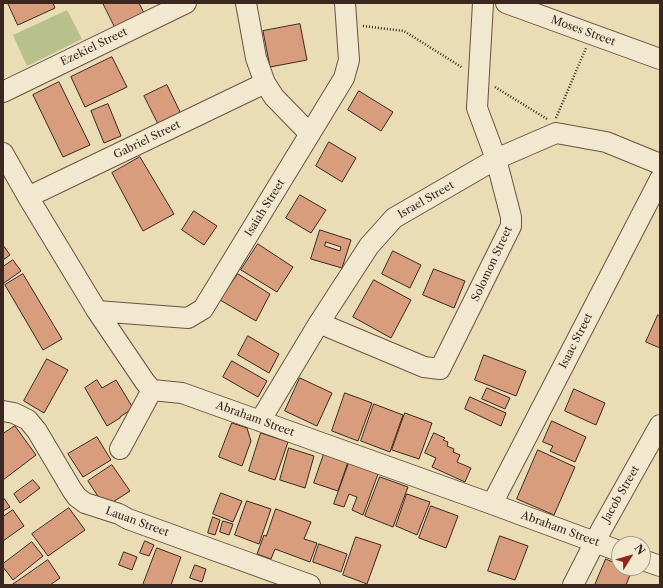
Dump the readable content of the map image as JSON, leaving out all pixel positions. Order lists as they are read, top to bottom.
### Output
{
  "streets": {
    "street": [
      "Moses Street",
      "Ezekiel Street",
      "Gabriel Street",
      "Israel Street",
      "Isaiah Street",
      "Solomon Street",
      "Isaac Street",
      "Abraham Street",
      "Jacob Street",
      "Lauan Street"
    ]
  },
  "crossings": [
    ["Israel Street", "Solomon Street"],
    ["Israel Street", "Abraham Street"],
    ["Isaac Street", "Abraham Street"],
    ["Abraham Street", "Jacob Street"]
  ],
  "north": "top right"
}
